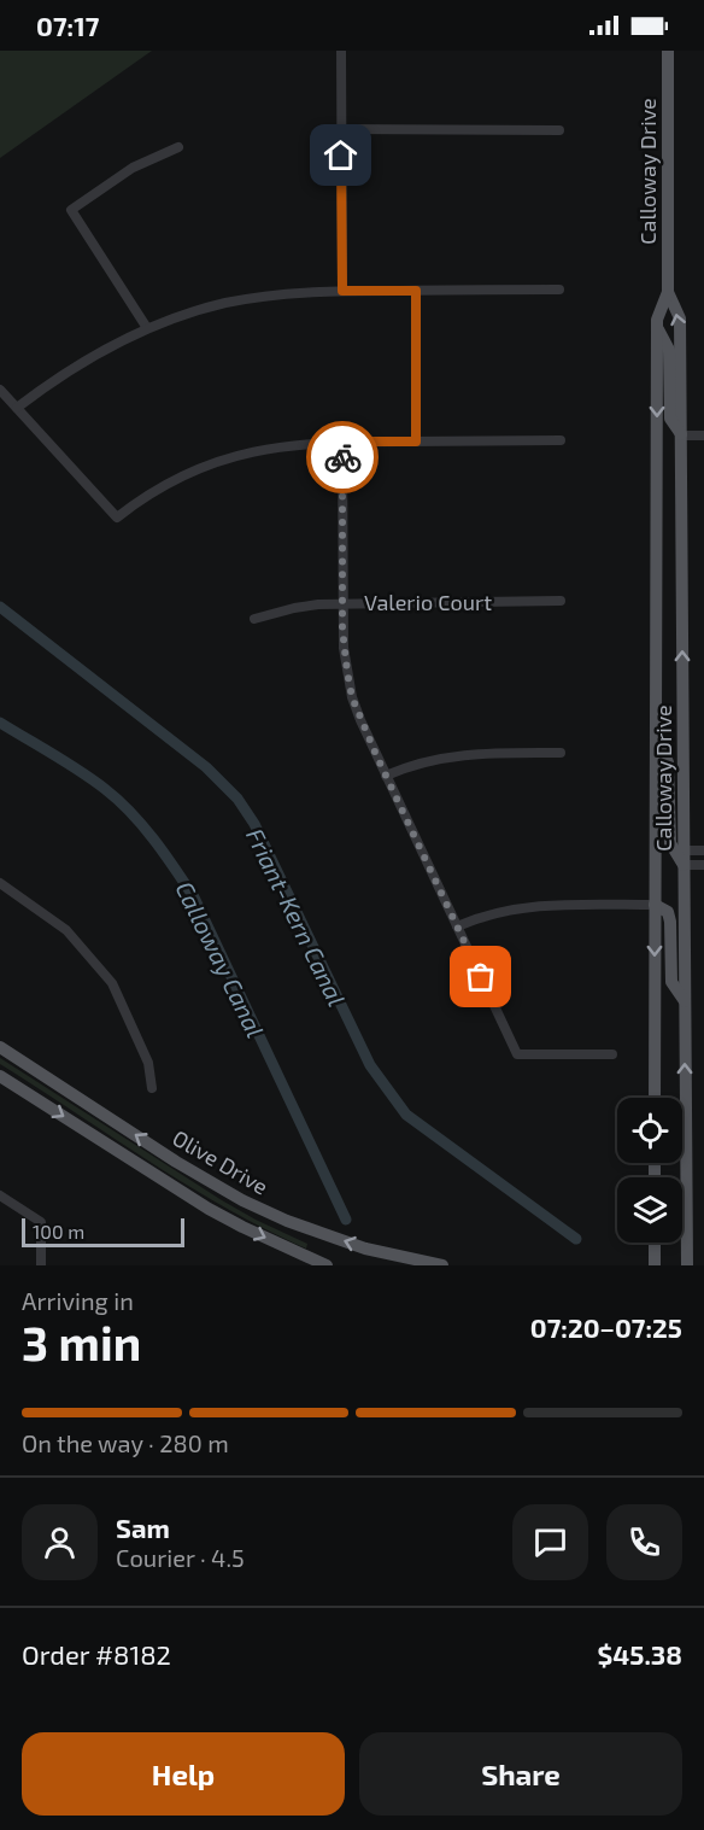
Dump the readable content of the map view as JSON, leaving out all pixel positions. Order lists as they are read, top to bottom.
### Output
{
  "streets": {
    "main road": ["Calloway Drive", "Olive Drive"],
    "street": ["Valerio Court"]
  },
  "water": ["Friant-Kern Canal", "Calloway Canal"],
  "scale_bar": "100 m",
  "page": {
    "status": "07:17",
    "scale": "100 m",
    "heading": ["3 min", "Arriving in", "07:20–07:25"],
    "panel": [
      "Sam",
      "Courier · 4.5",
      "Order #8182",
      "$45.38"
    ],
    "bar": "On the way · 280 m",
    "buttons": ["Help", "Share"]
  }
}
